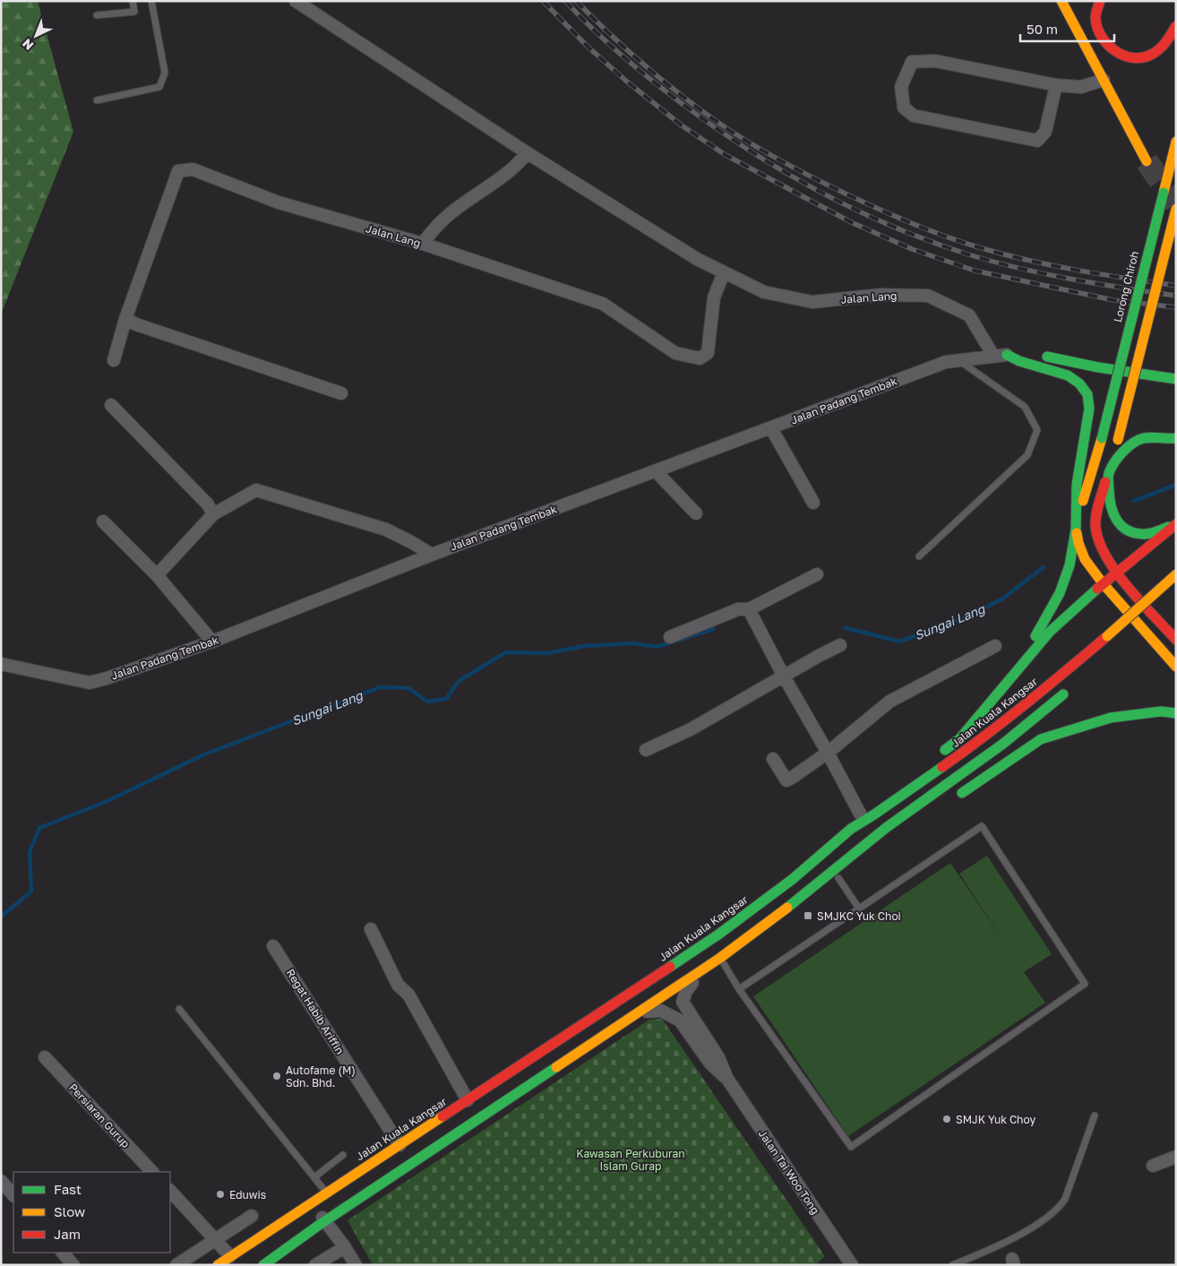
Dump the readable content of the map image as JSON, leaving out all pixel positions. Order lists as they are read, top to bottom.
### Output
{
  "streets": {
    "main road": ["Lorong Chiroh", "Jalan Kuala Kangsar"],
    "street": [
      "Jalan Lang",
      "Jalan Padang Tembak",
      "Regat Habib Ariffin",
      "Persiaran Gurup",
      "Jalan Tai Woo Tong"
    ]
  },
  "crossings": [
    ["Jalan Lang", "Jalan Padang Tembak"],
    ["Jalan Kuala Kangsar", "Regat Habib Ariffin"]
  ],
  "water": ["Sungai Lang"],
  "parks": ["Kawasan Perkuburan Islam Gurap"],
  "places": {
    "transit": ["SMJKC Yuk Choi"],
    "other": ["Autofame (M) Sdn. Bhd.", "SMJK Yuk Choy", "Eduwis"]
  },
  "legend": ["Fast", "Slow", "Jam"],
  "scale_bar": "50 m",
  "north": "bottom left"
}
